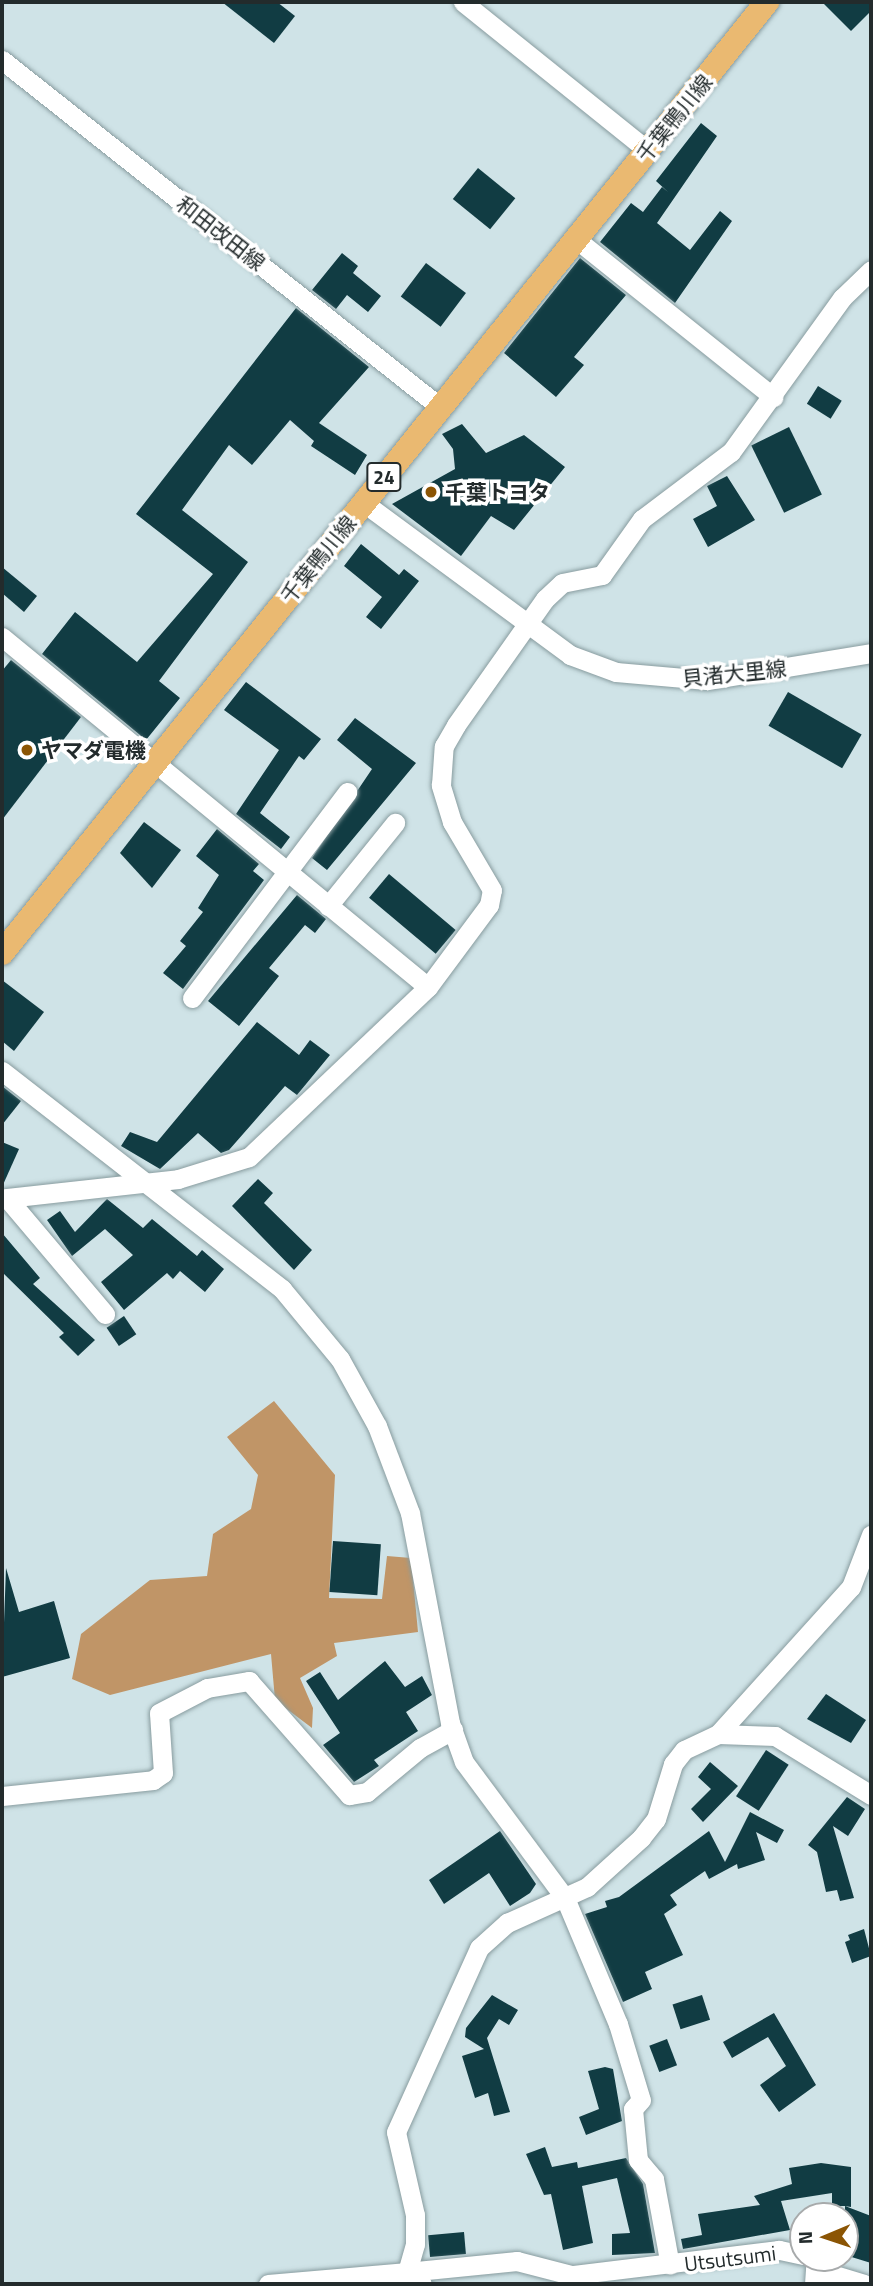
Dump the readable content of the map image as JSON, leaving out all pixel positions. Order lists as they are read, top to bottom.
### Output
{
  "streets": {
    "main road": ["千葉鴨川線", "24"],
    "street": ["和田改田線", "貝渚大里線", "Utsutsumi"]
  },
  "crossings": [
    ["千葉鴨川線", "和田改田線"],
    ["千葉鴨川線", "貝渚大里線"]
  ],
  "places": ["千葉トヨタ", "ヤマダ電機"],
  "north": "left"
}
